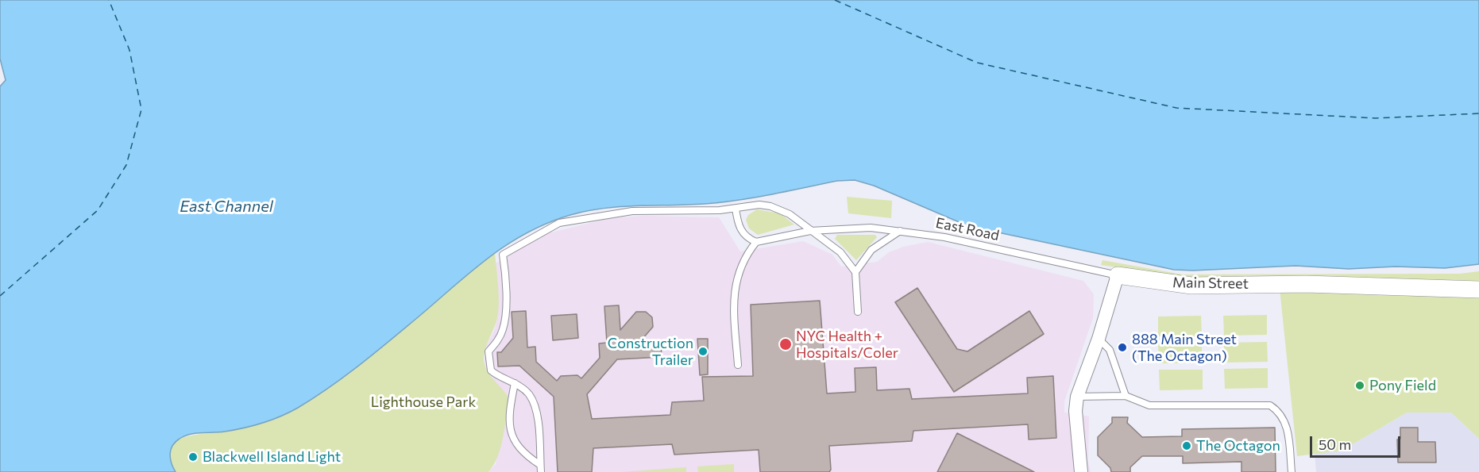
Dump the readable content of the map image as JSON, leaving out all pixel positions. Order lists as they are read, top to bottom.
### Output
{
  "streets": {
    "street": ["Main Street"],
    "lane": ["East Road"]
  },
  "crossings": [
    ["East Road", "Main Street"]
  ],
  "water": ["East Channel"],
  "parks": ["Lighthouse Park"],
  "places": [
    "NYC Health + Hospitals/Coler",
    "888 Main Street (The Octagon)",
    "Construction Trailer",
    "Pony Field",
    "The Octagon",
    "Blackwell Island Light"
  ],
  "scale_bar": "50 m"
}
